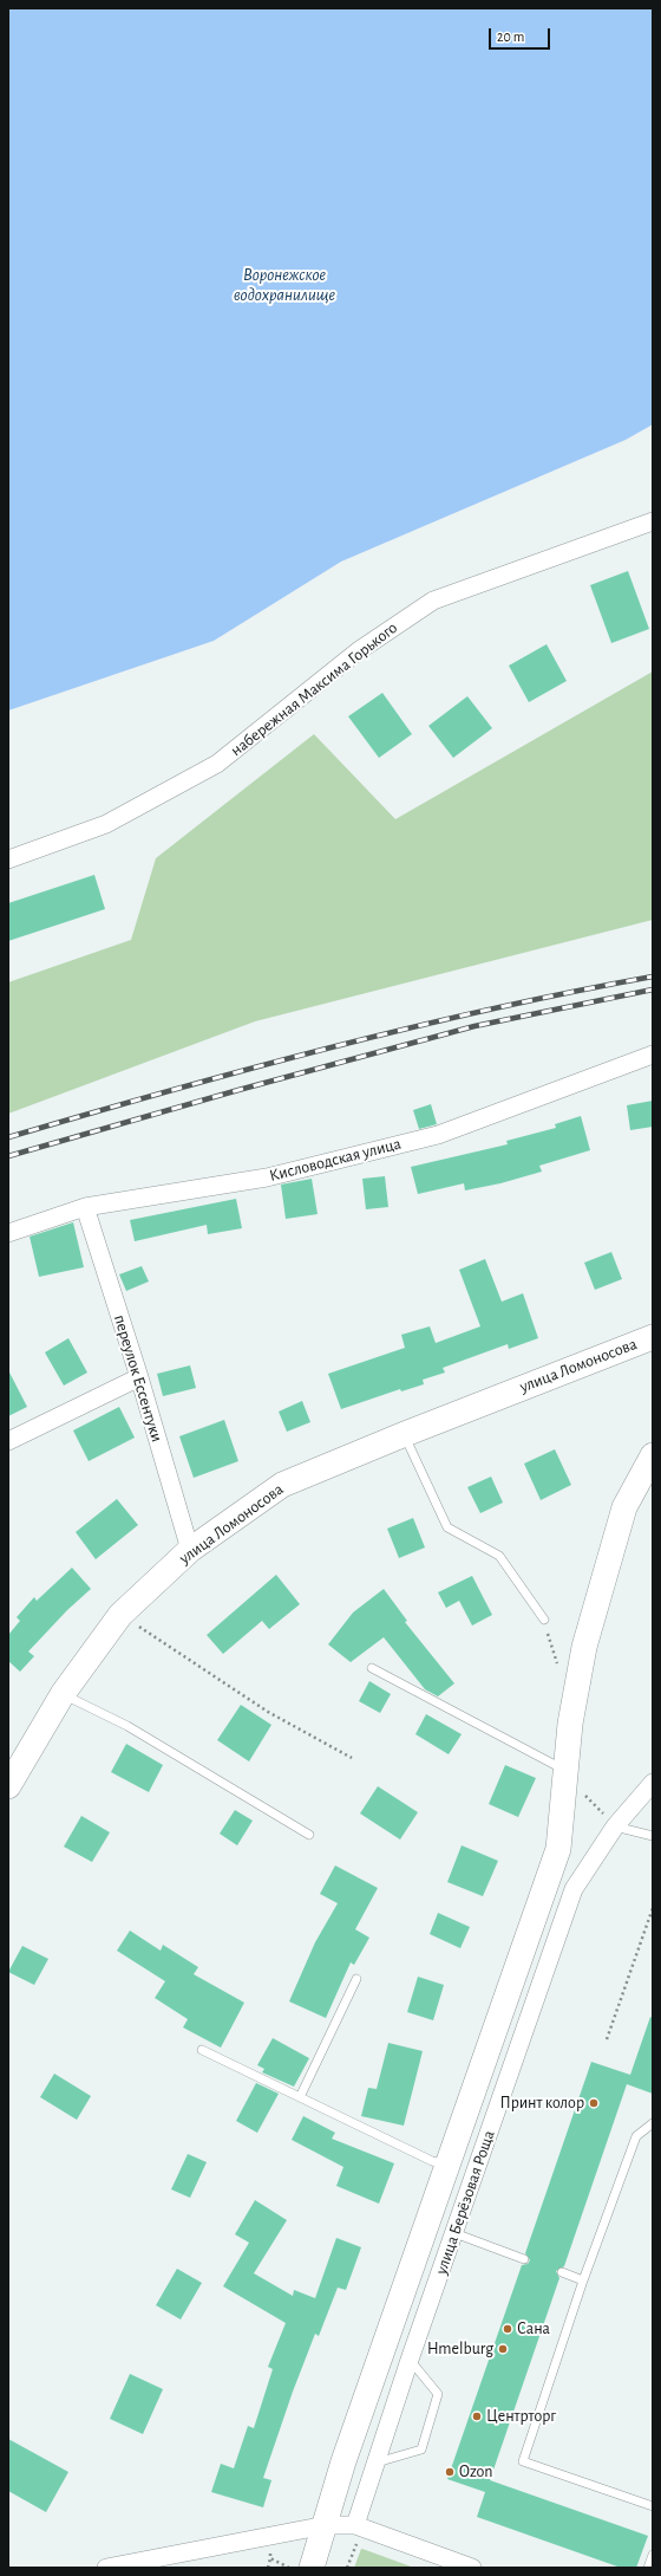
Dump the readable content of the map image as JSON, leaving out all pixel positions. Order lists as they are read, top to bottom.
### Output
{
  "streets": {
    "main road": ["улица Ломоносова"],
    "street": [
      "набережная Максима Горького",
      "Кисловодская улица",
      "переулок Ессентуки",
      "улица Берёзовая Роща"
    ]
  },
  "crossings": [
    ["Кисловодская улица", "переулок Ессентуки"],
    ["улица Ломоносова", "переулок Ессентуки"]
  ],
  "water": ["Воронежское водохранилище"],
  "places": [
    "Принт колор",
    "Сана",
    "Hmelburg",
    "Центрторг",
    "Ozon"
  ],
  "scale_bar": "20 m"
}
